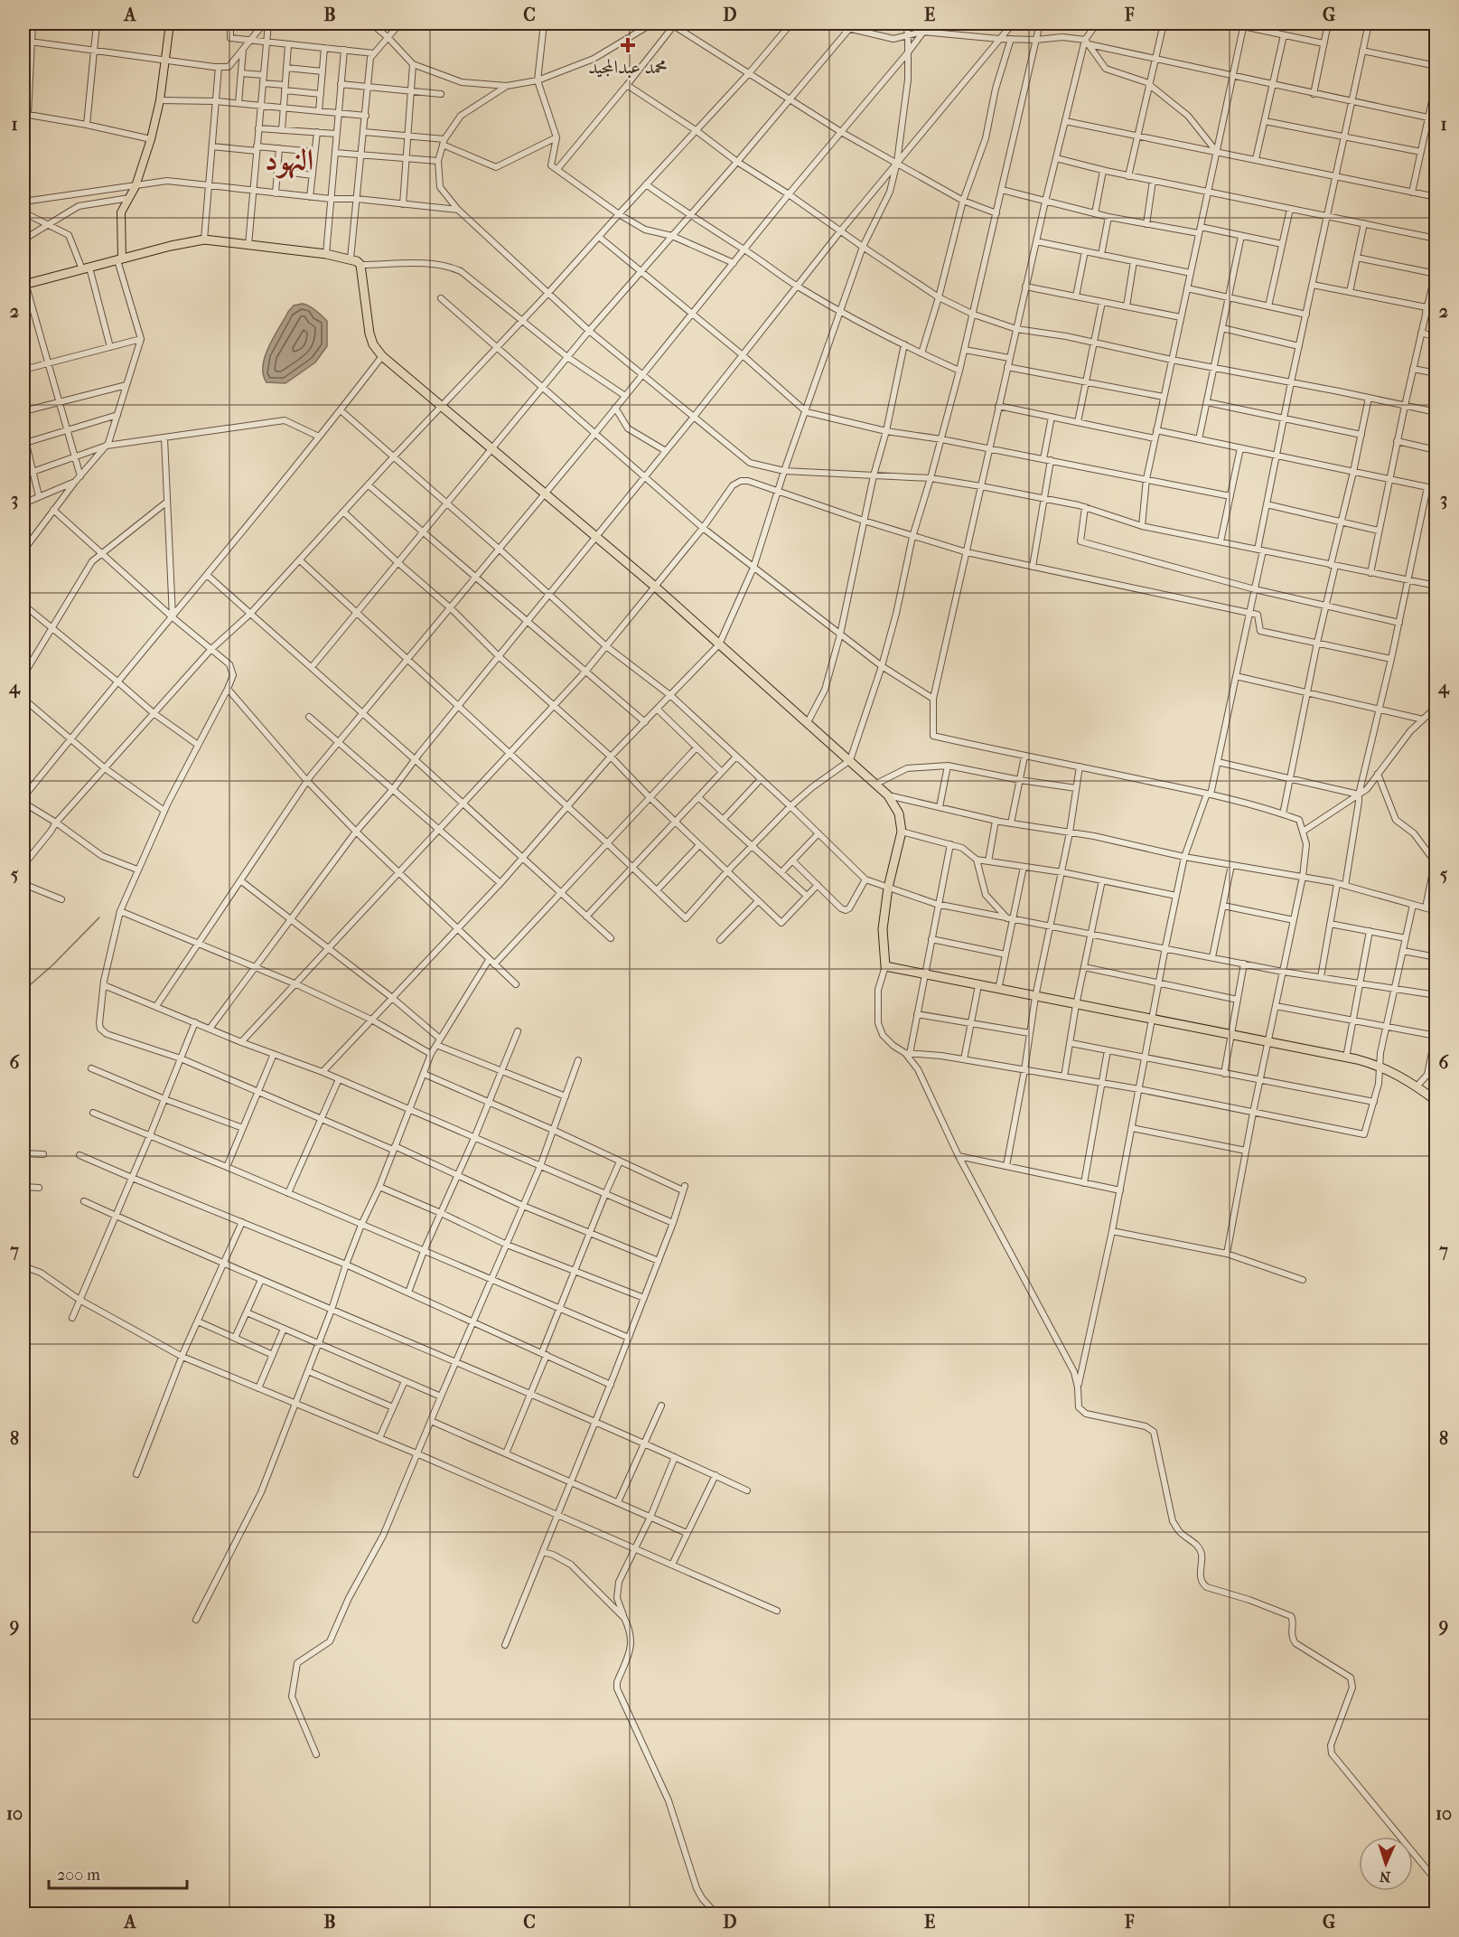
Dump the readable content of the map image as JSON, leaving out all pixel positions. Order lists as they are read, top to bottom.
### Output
{
  "districts": ["النهود"],
  "places": {
    "health": ["محمد عبدالمجيد"]
  },
  "scale_bar": "200 m",
  "north": "bottom",
  "grid": {
    "columns": [
      "A",
      "B",
      "C",
      "D",
      "E",
      "F",
      "G"
    ],
    "rows": [
      "1",
      "2",
      "3",
      "4",
      "5",
      "6",
      "7",
      "8",
      "9",
      "10"
    ]
  }
}
